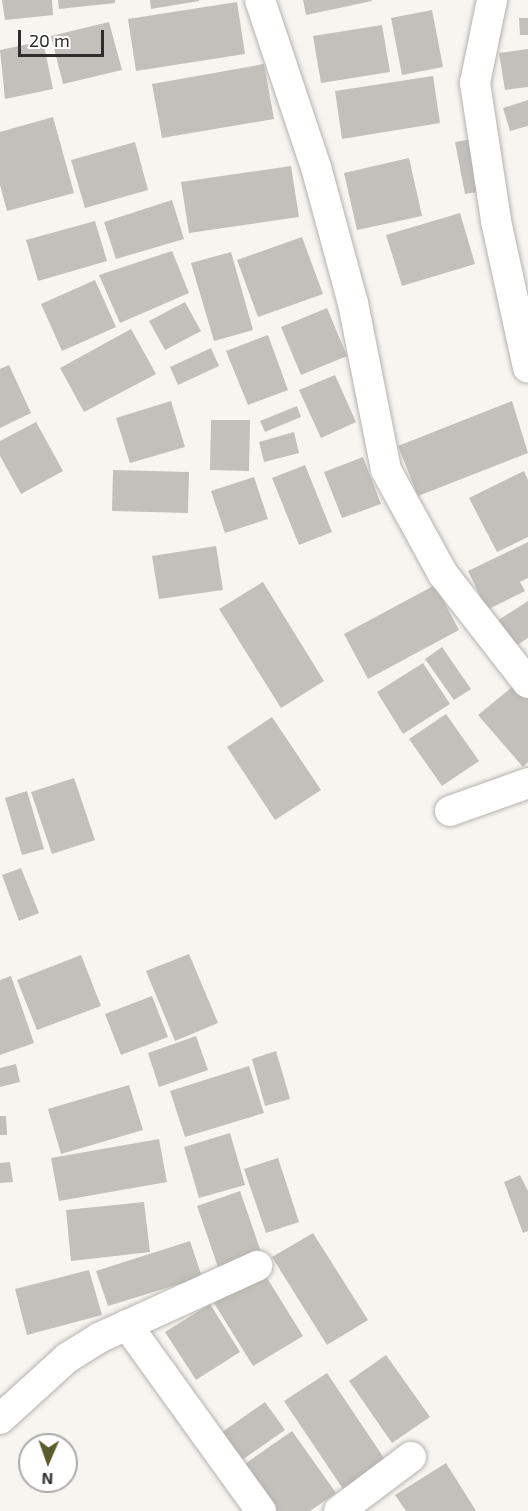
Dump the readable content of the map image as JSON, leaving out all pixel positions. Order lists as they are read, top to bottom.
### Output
{
  "scale_bar": "20 m",
  "north": "bottom"
}
